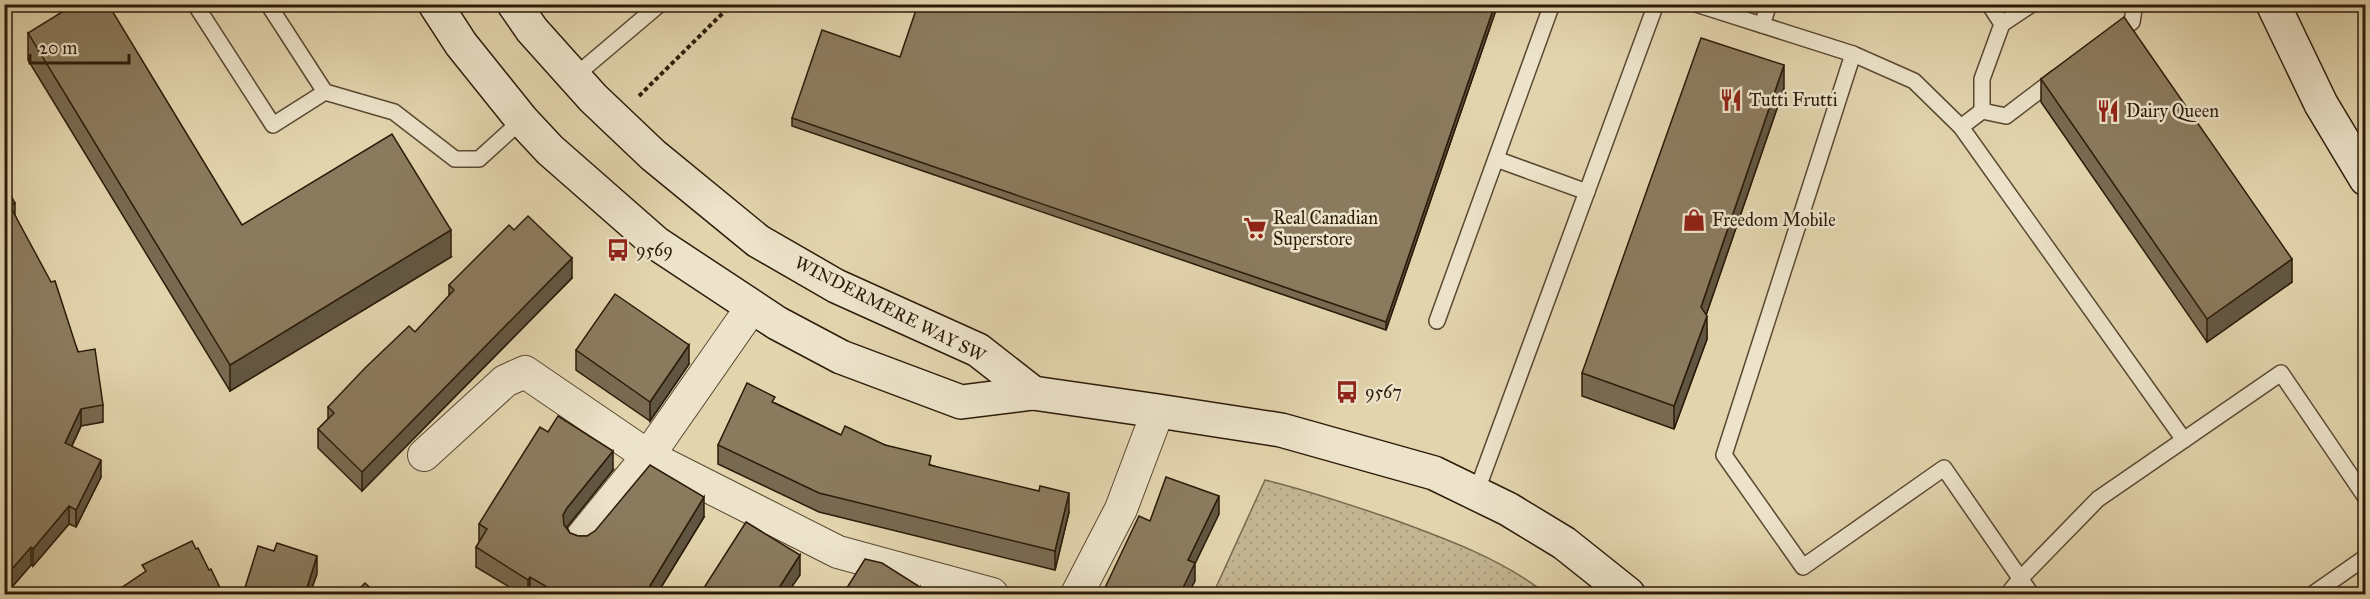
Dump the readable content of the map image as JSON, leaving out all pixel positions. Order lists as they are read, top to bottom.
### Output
{
  "streets": {
    "street": ["WINDERMERE WAY SW"]
  },
  "places": {
    "restaurant": ["Tutti Frutti", "Dairy Queen"],
    "shop": ["Freedom Mobile"],
    "supermarket": ["Real Canadian Superstore"],
    "bus stop": ["9569", "9567"]
  },
  "scale_bar": "20 m"
}
